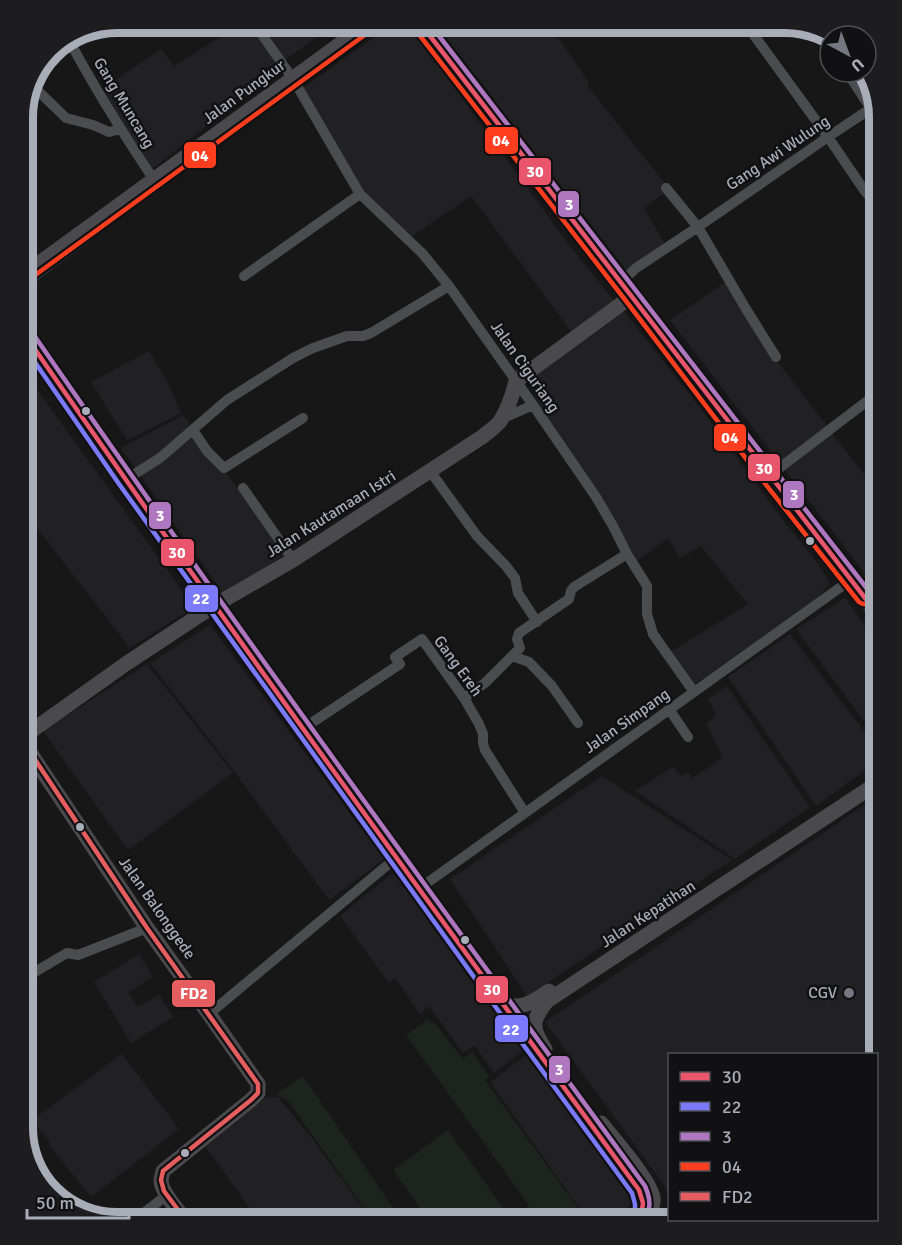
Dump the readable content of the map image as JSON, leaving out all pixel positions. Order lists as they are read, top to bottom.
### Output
{
  "streets": {
    "street": [
      "Jalan Pungkur",
      "Gang Muncang",
      "Gang Awi Wulung",
      "Jalan Ciguriang",
      "Jalan Kautamaan Istri",
      "Gang Ereh",
      "Jalan Simpang",
      "Jalan Balonggede",
      "Jalan Kepatihan"
    ]
  },
  "crossings": [
    ["Jalan Pungkur", "Gang Muncang"],
    ["Jalan Pungkur", "Jalan Ciguriang"],
    ["Jalan Ciguriang", "Jalan Kautamaan Istri"],
    ["Jalan Ciguriang", "Jalan Simpang"],
    ["Gang Ereh", "Jalan Simpang"]
  ],
  "places": ["CGV"],
  "lines": [
    "transit line 30",
    "transit line 3",
    "transit line 04",
    "transit line 22",
    "transit line FD2"
  ],
  "legend": [
    "30",
    "22",
    "3",
    "04",
    "FD2"
  ],
  "scale_bar": "50 m",
  "north": "bottom right"
}
